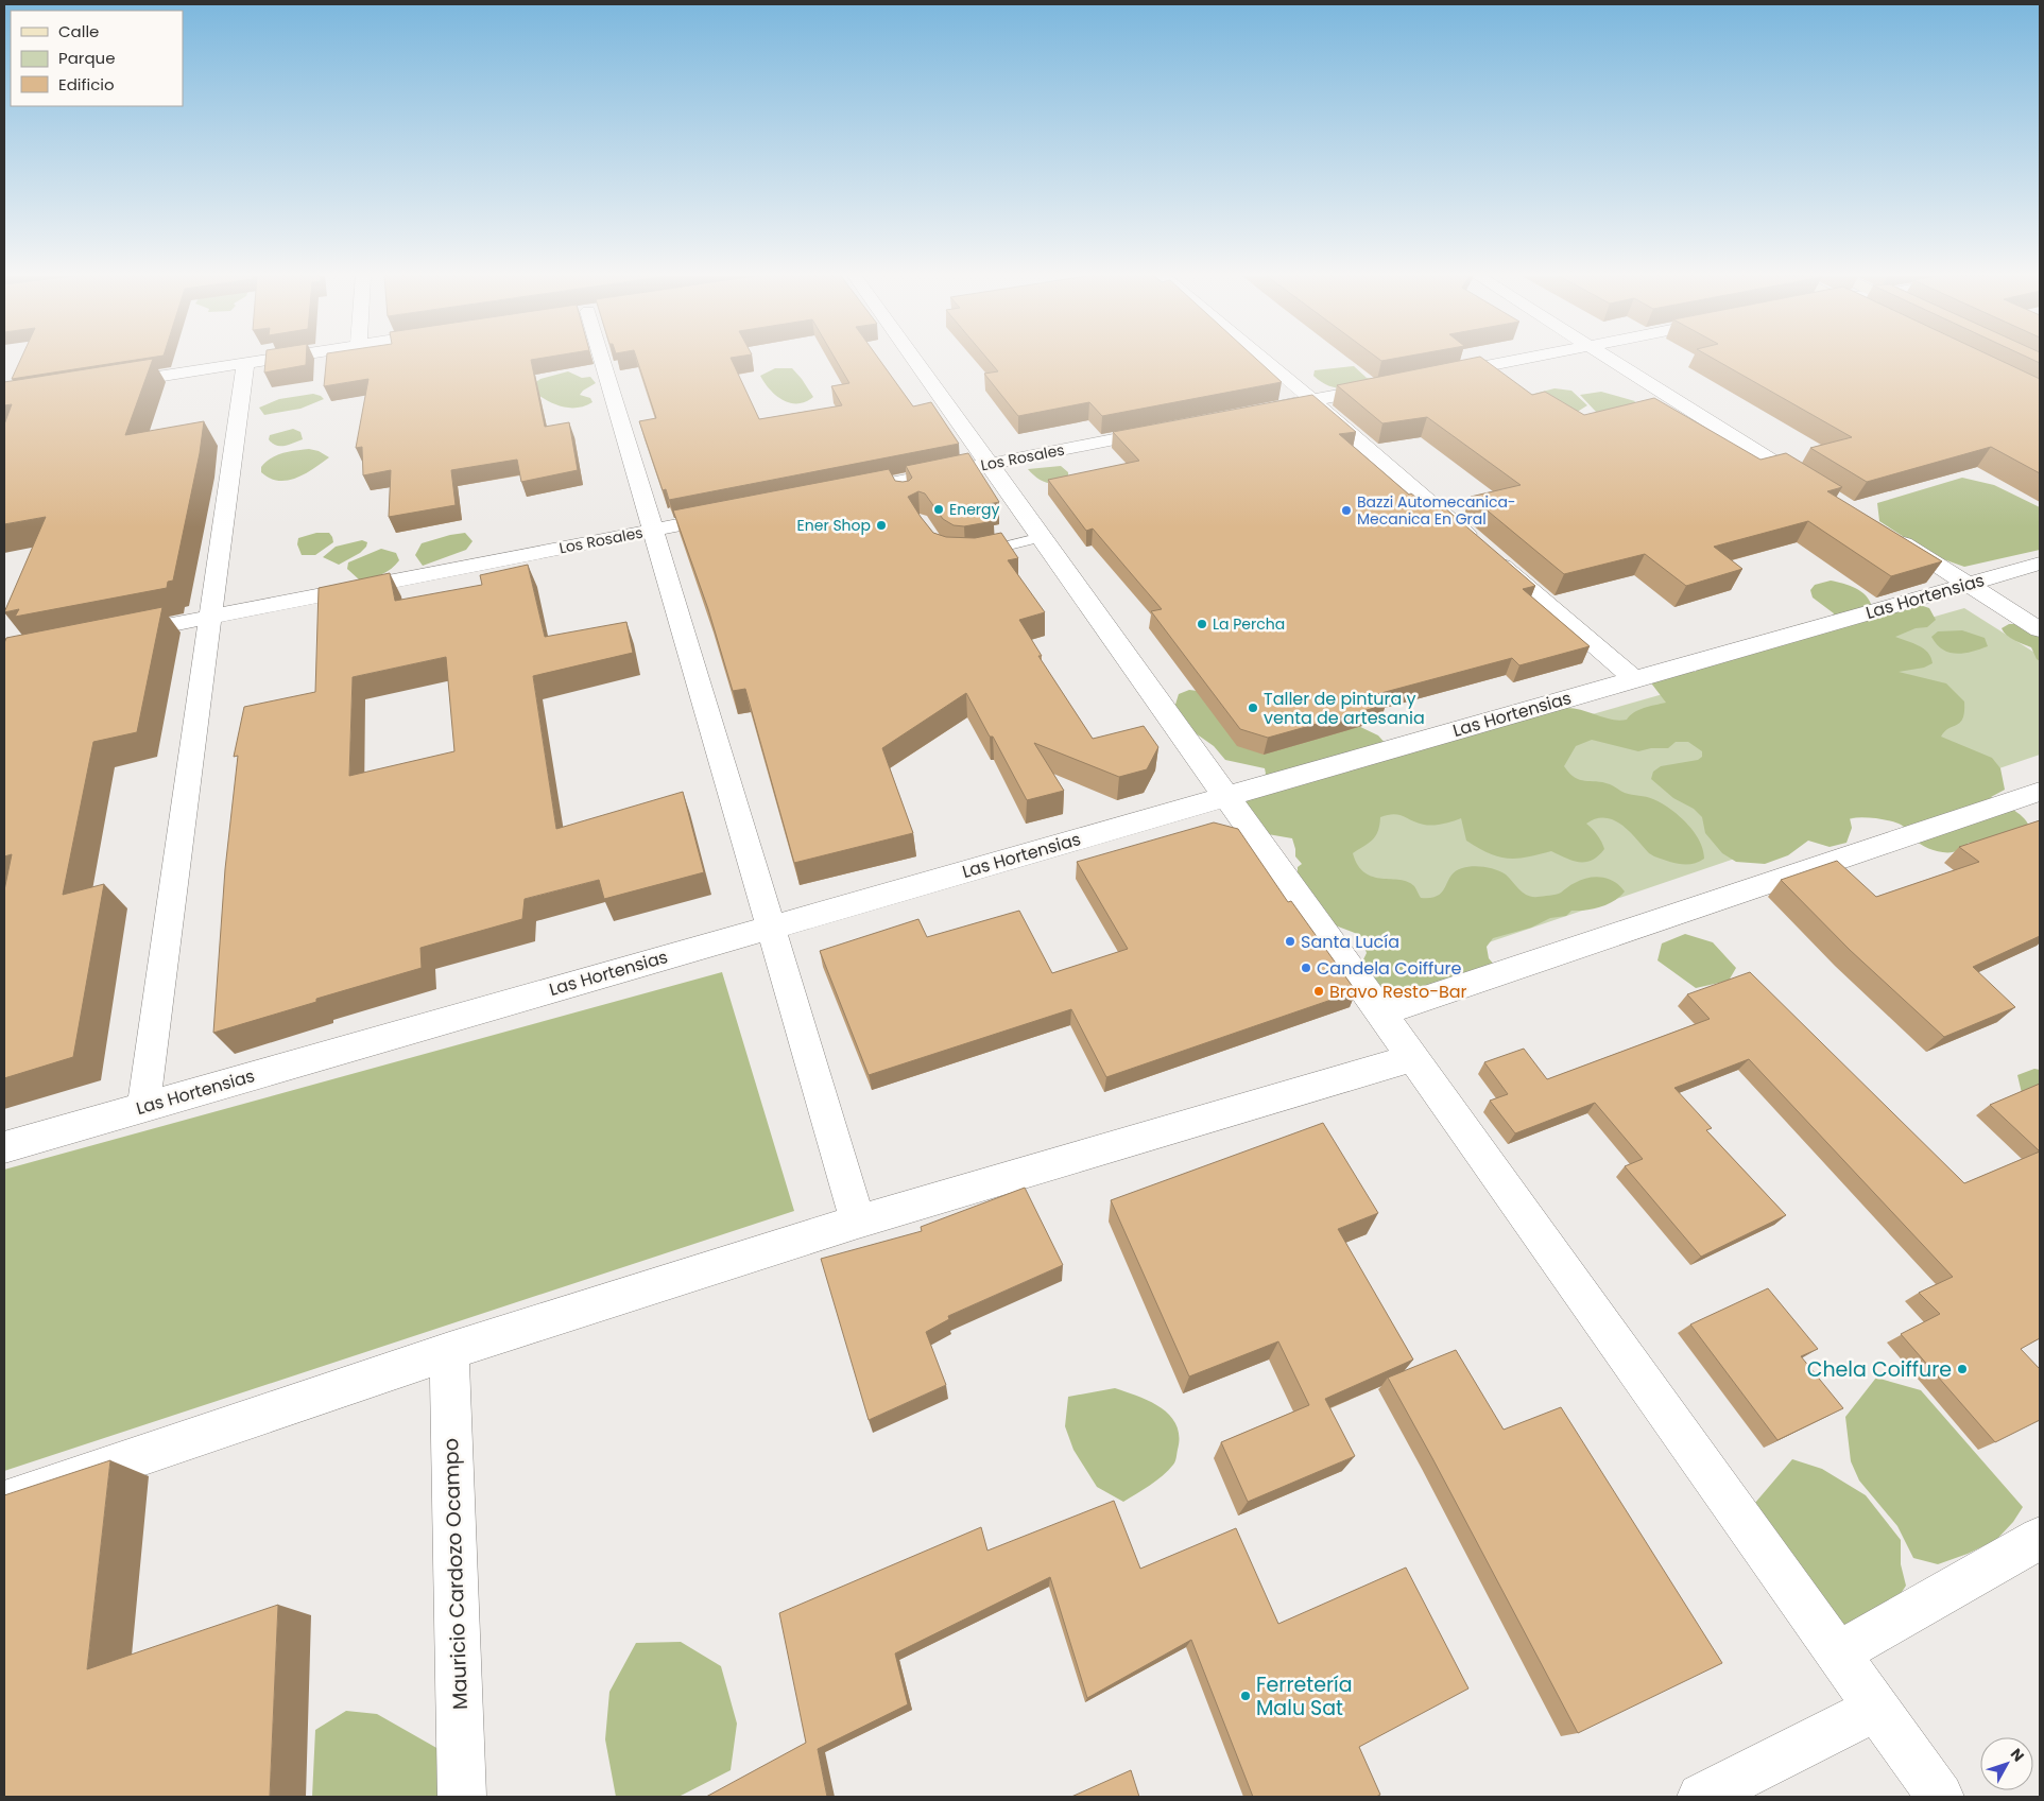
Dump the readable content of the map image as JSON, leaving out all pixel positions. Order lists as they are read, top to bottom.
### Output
{
  "streets": {
    "street": ["Los Rosales", "Las Hortensias", "Mauricio Cardozo Ocampo"]
  },
  "places": [
    "Energy",
    "Bazzi Automecanica- Mecanica En Gral",
    "Ener Shop",
    "La Percha",
    "Taller de pintura y venta de artesania",
    "Santa Lucía",
    "Candela Coiffure",
    "Bravo Resto-Bar",
    "Chela Coiffure",
    "Ferretería Malu Sat"
  ],
  "legend": ["Calle", "Parque", "Edificio"],
  "north": "top right"
}
